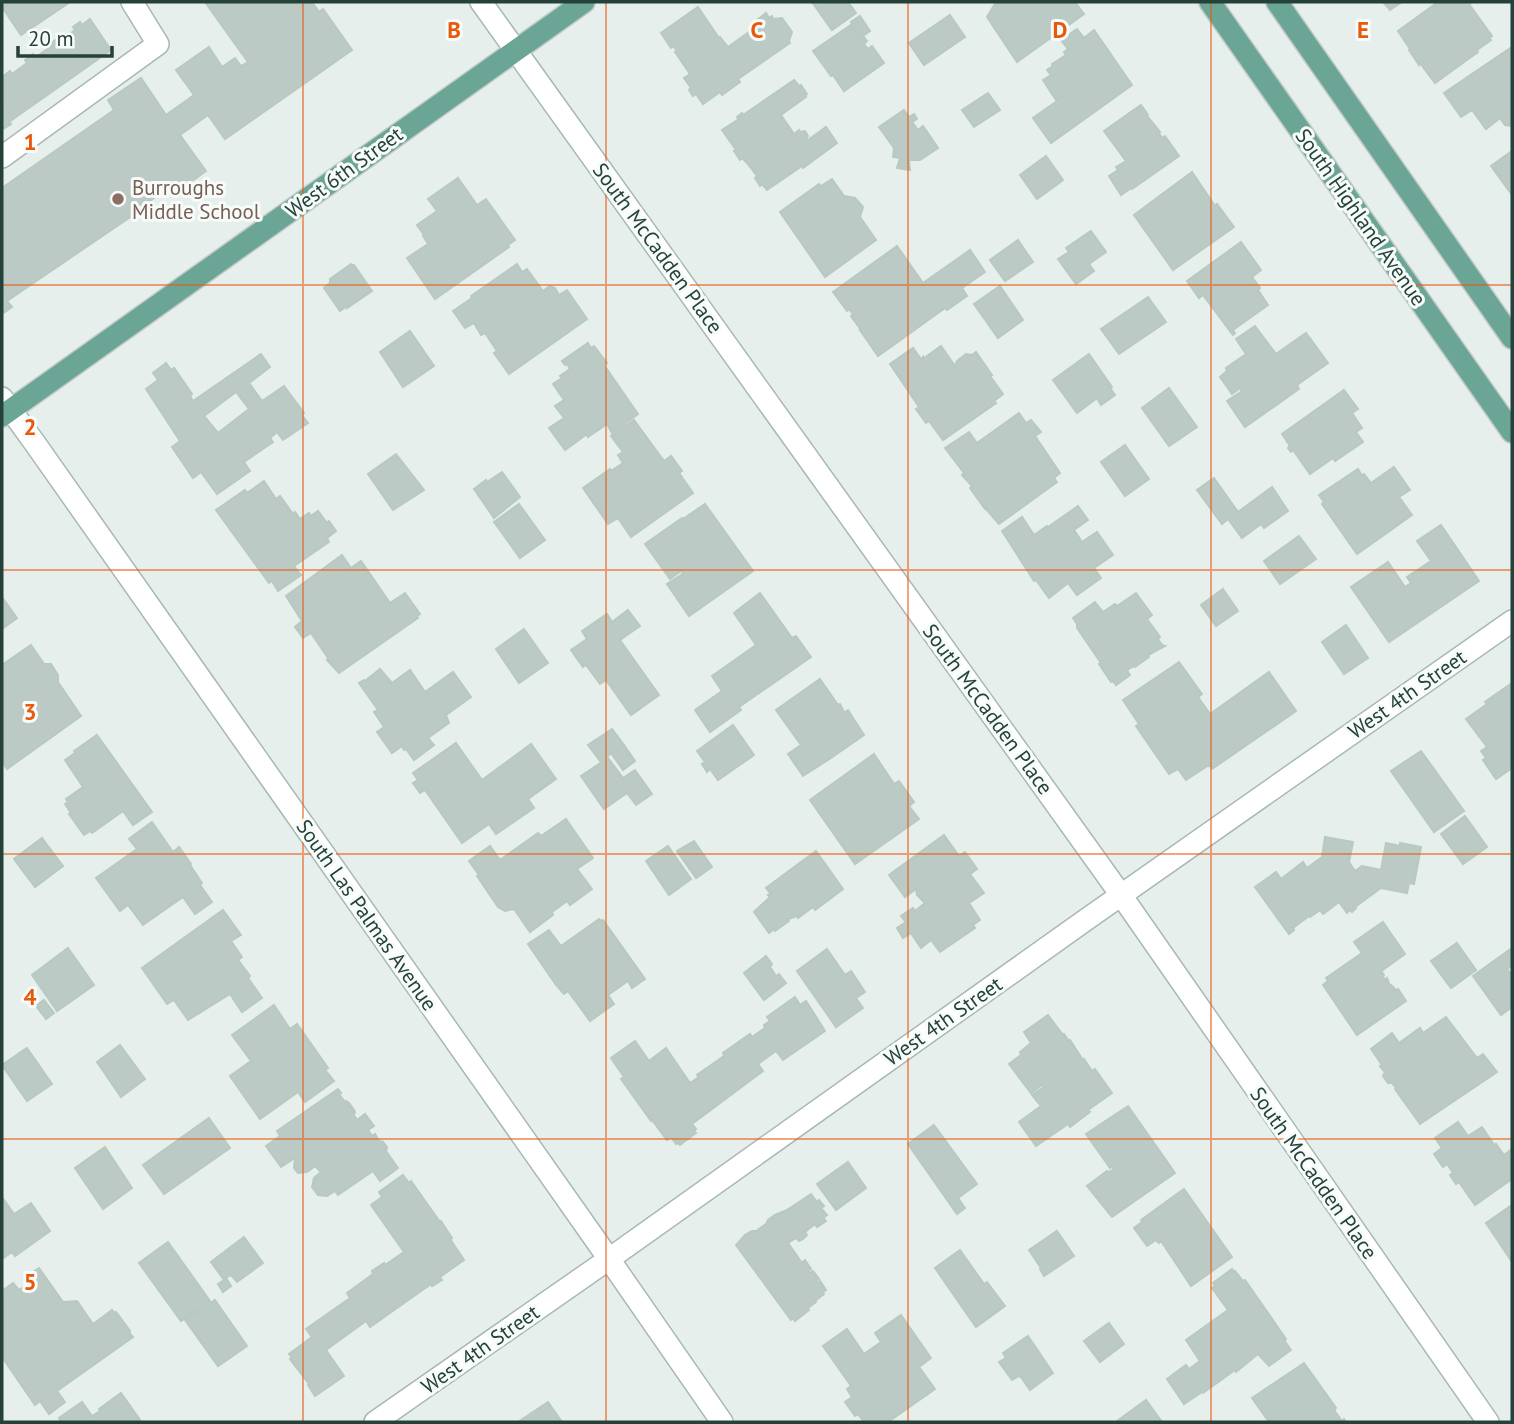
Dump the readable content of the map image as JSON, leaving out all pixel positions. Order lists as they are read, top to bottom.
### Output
{
  "streets": {
    "main road": ["West 6th Street", "South Highland Avenue"],
    "street": ["South McCadden Place", "West 4th Street", "South Las Palmas Avenue"]
  },
  "crossings": [
    ["West 6th Street", "South McCadden Place"],
    ["West 6th Street", "South Las Palmas Avenue"],
    ["South McCadden Place", "West 4th Street"],
    ["West 4th Street", "South Las Palmas Avenue"]
  ],
  "places": ["Burroughs Middle School"],
  "scale_bar": "20 m",
  "grid": {
    "columns": [
      "B",
      "C",
      "D",
      "E"
    ],
    "rows": [
      "1",
      "2",
      "3",
      "4",
      "5"
    ]
  }
}
